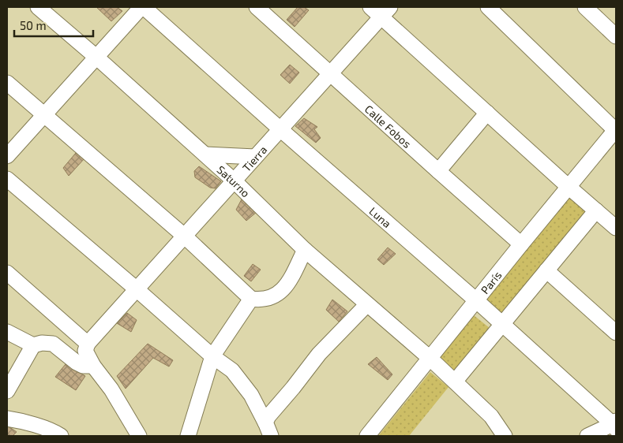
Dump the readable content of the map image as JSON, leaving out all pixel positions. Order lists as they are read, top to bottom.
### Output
{
  "streets": {
    "street": [
      "Calle Fobos",
      "Tierra",
      "Saturno",
      "Luna",
      "París"
    ]
  },
  "crossings": [
    ["Calle Fobos", "Tierra"],
    ["Calle Fobos", "París"],
    ["Tierra", "Saturno"],
    ["Tierra", "Luna"],
    ["Saturno", "París"],
    ["Luna", "París"]
  ],
  "scale_bar": "50 m"
}
